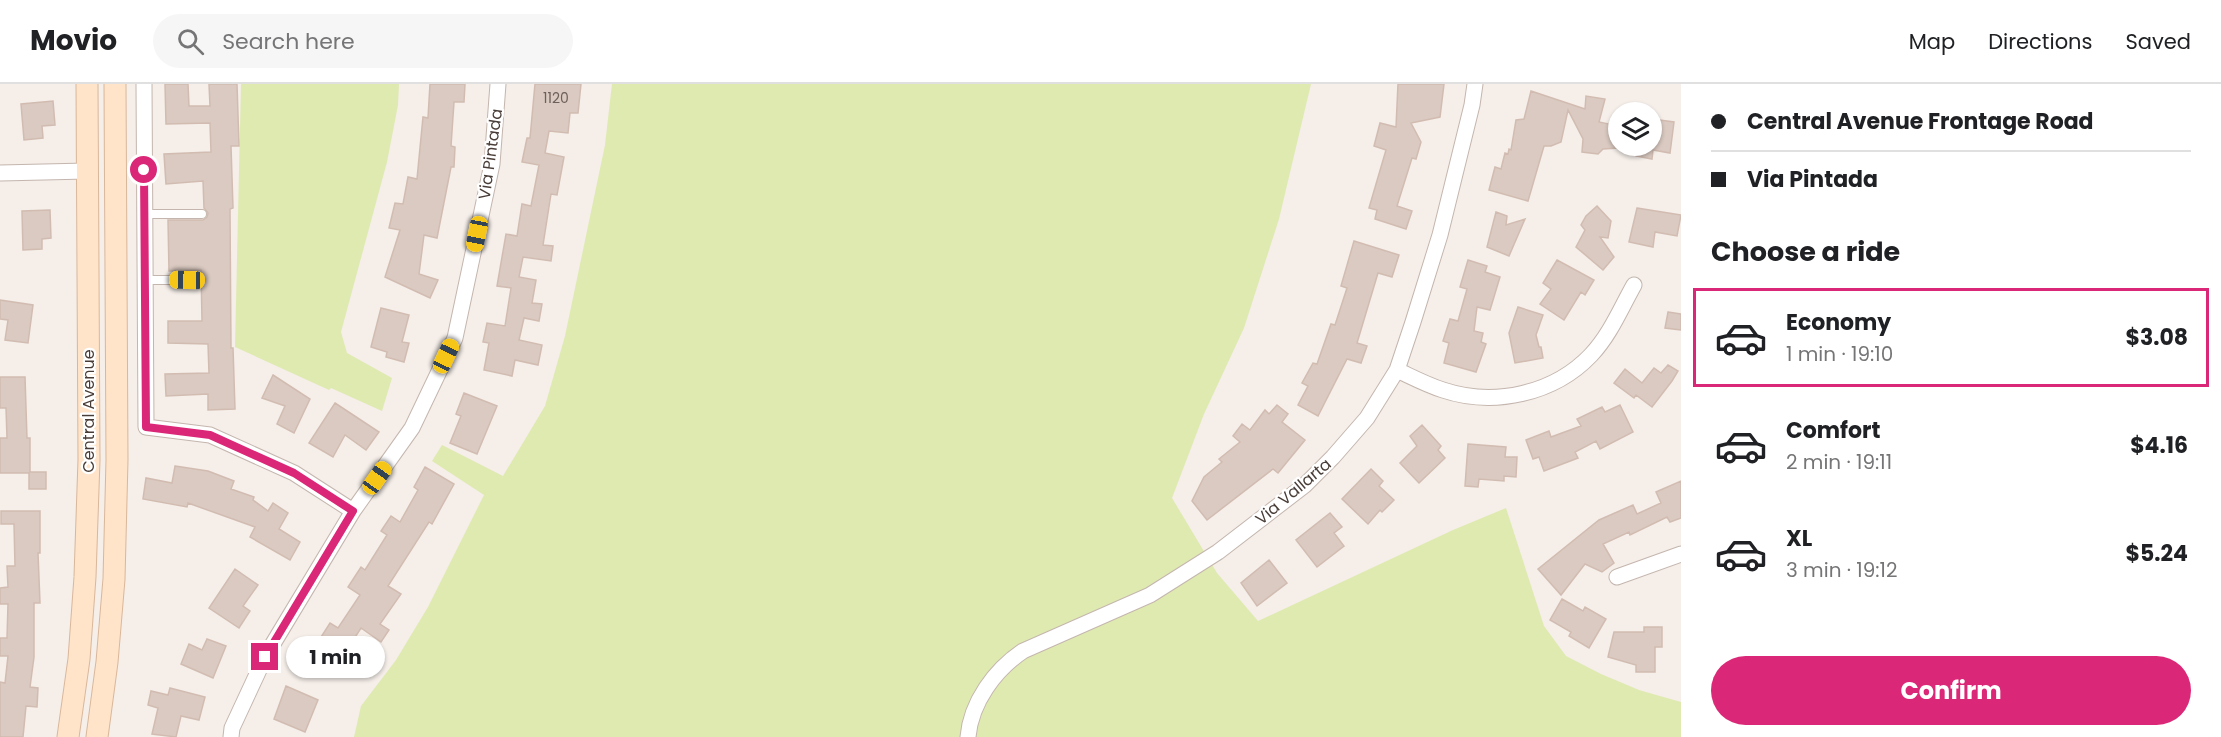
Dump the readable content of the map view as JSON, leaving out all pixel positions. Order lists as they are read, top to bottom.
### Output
{
  "streets": {
    "main road": ["Central Avenue"],
    "street": ["Via Pintada", "Via Vallarta"]
  },
  "house_numbers": ["1120"],
  "page": {
    "header": "Movio",
    "search": "Search here",
    "nav": ["Map", "Directions", "Saved"],
    "banner": ["Central Avenue Frontage Road", "Via Pintada"],
    "heading": "Choose a ride",
    "list": [
      {
        "name": "Economy",
        "note": "1 min · 19:10",
        "value": "$3.08"
      },
      {
        "name": "Comfort",
        "note": "2 min · 19:11",
        "value": "$4.16"
      },
      {
        "name": "XL",
        "note": "3 min · 19:12",
        "value": "$5.24"
      }
    ],
    "bubble": "1 min",
    "buttons": "Confirm"
  }
}
